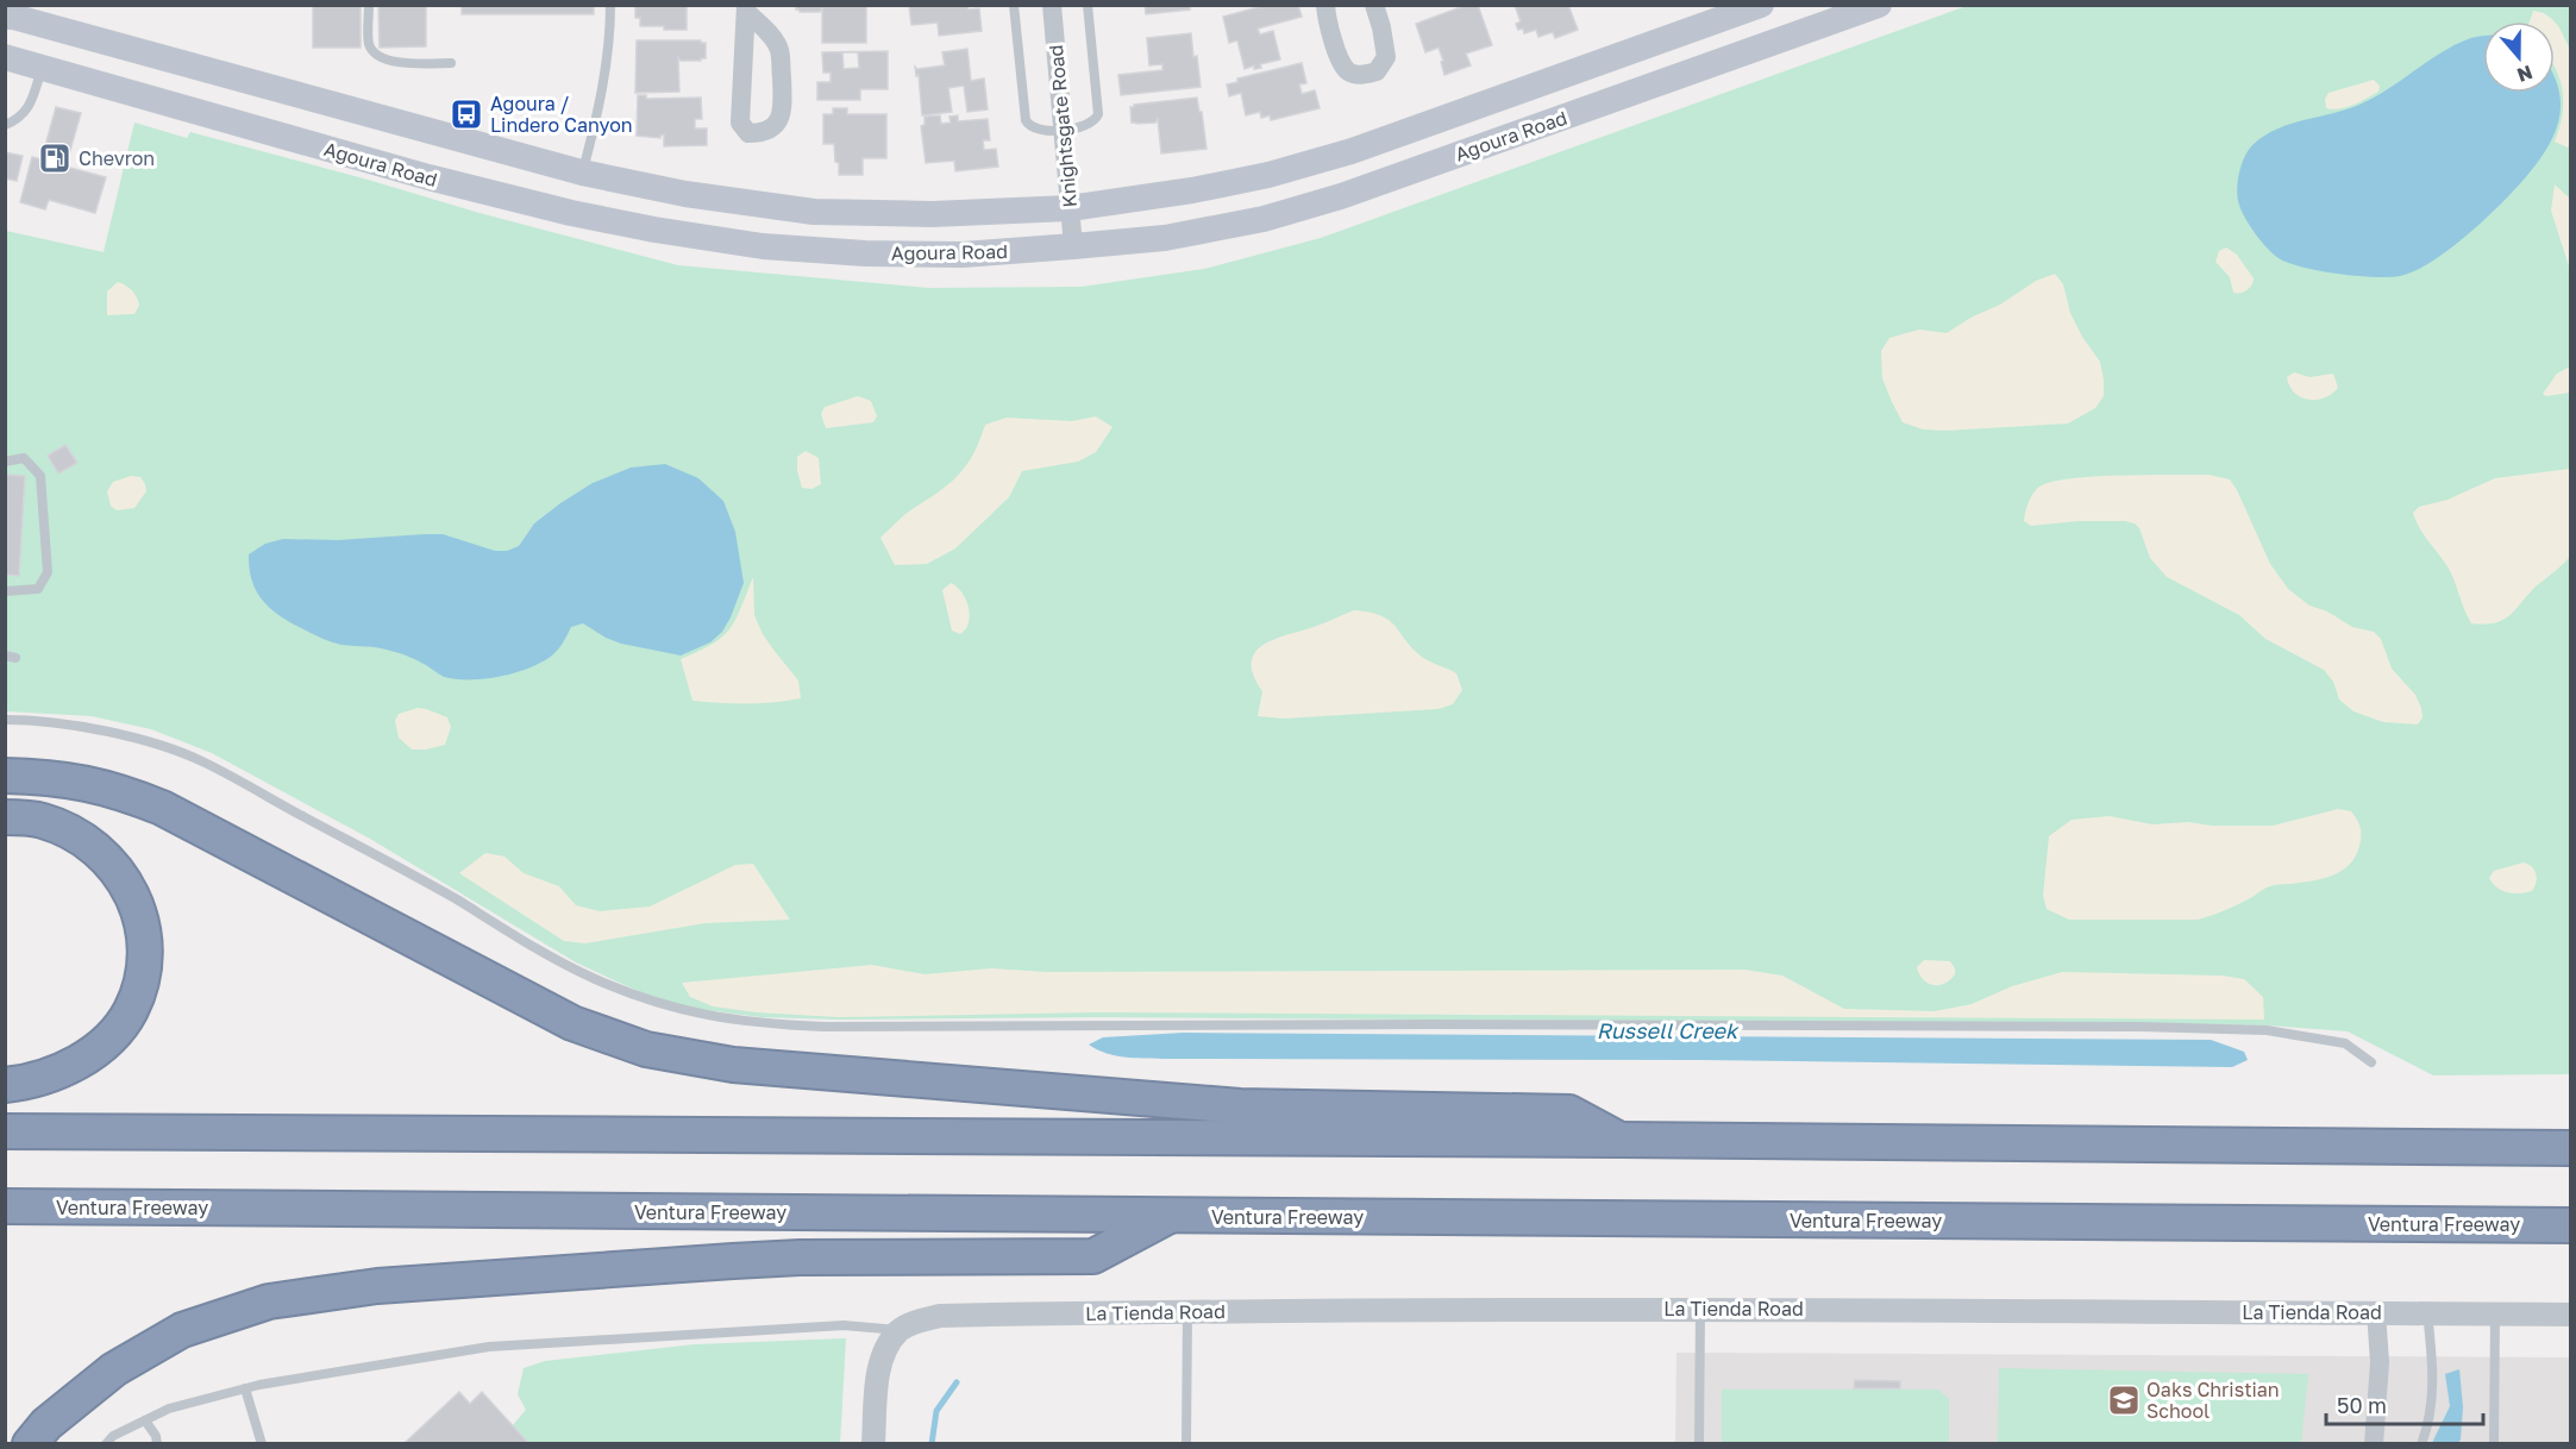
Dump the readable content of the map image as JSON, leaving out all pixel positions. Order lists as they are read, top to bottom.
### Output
{
  "streets": {
    "highway": ["Ventura Freeway"],
    "main road": ["Agoura Road"],
    "street": ["Knightsgate Road", "La Tienda Road"]
  },
  "crossings": [
    ["Knightsgate Road", "Agoura Road"]
  ],
  "water": ["Russell Creek"],
  "places": {
    "bus stop": ["Agoura / Lindero Canyon"],
    "fuel station": ["Chevron"],
    "school or university": ["Oaks Christian School"]
  },
  "scale_bar": "50 m",
  "north": "bottom"
}
